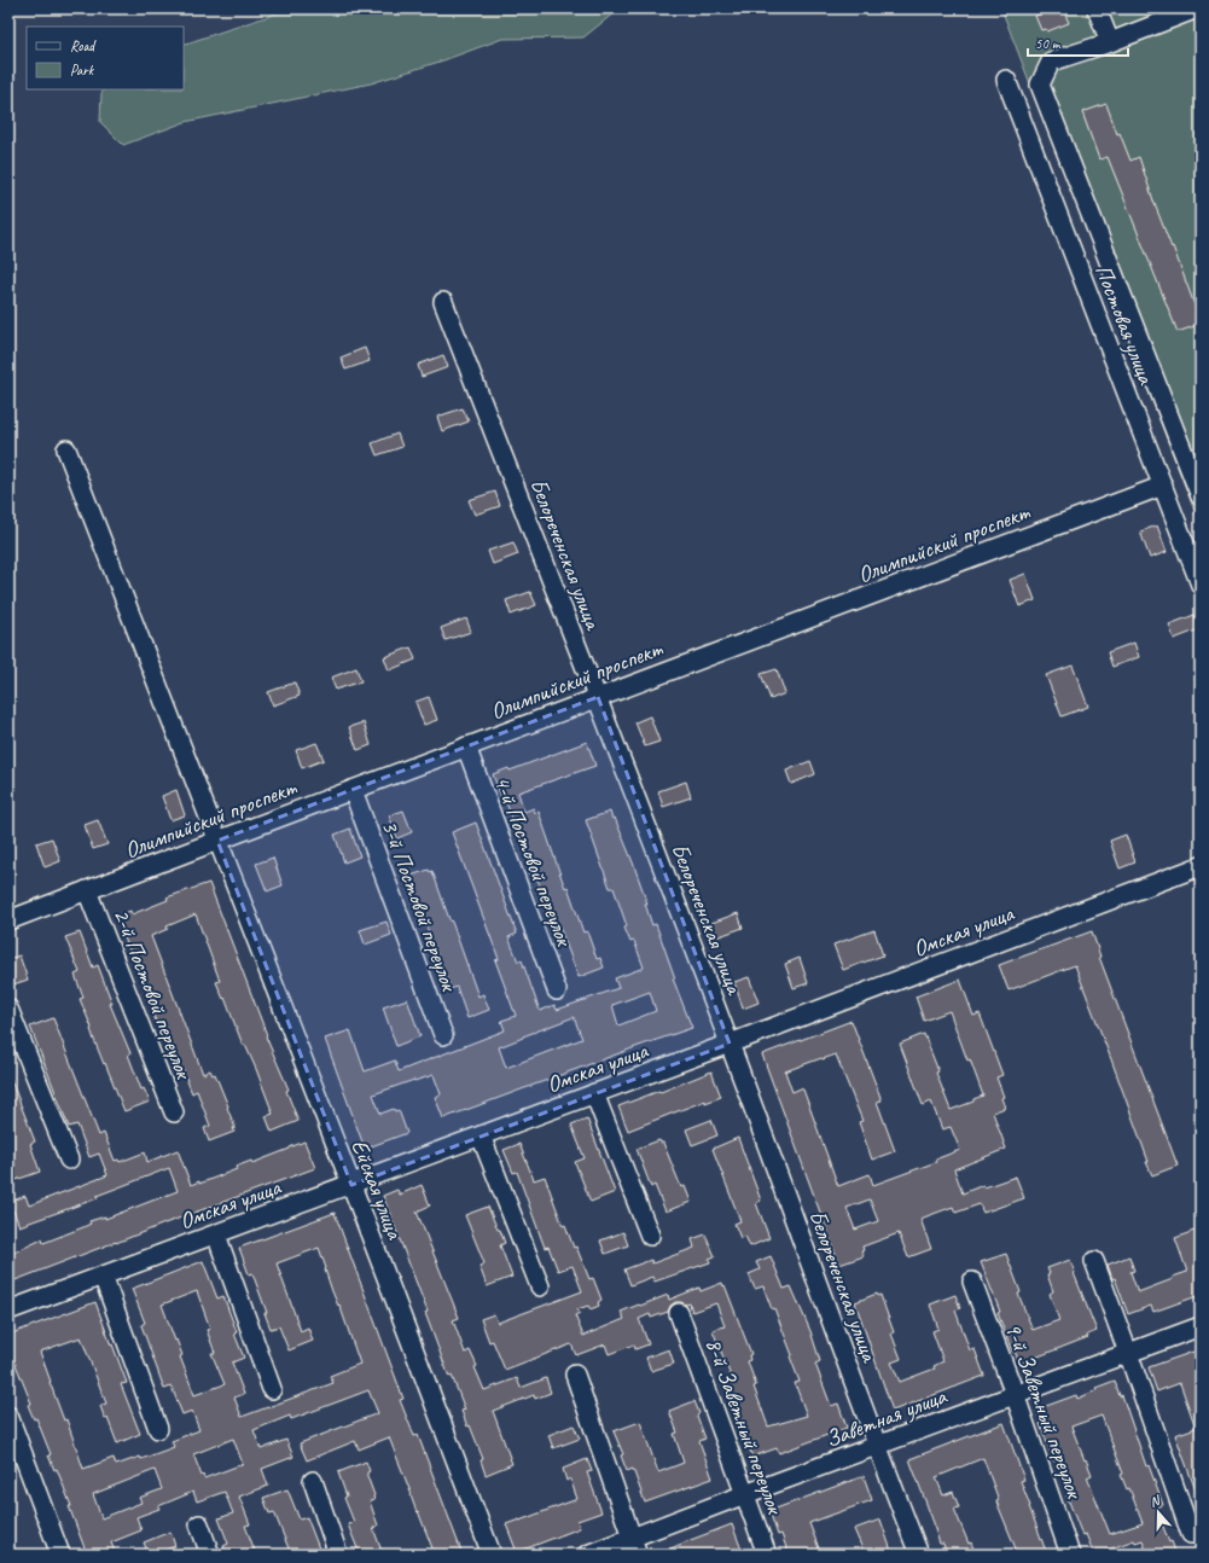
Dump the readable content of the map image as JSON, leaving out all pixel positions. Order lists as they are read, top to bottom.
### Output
{
  "streets": {
    "street": [
      "Постовая улица",
      "Олимпийский проспект",
      "Белореченская улица",
      "4-й Постовой переулок",
      "3-й Постовой переулок",
      "Омская улица",
      "2-й Постовой переулок",
      "Ейская улица",
      "9-й Заветный переулок",
      "Заветная улица",
      "8-й Заветный переулок"
    ]
  },
  "crossings": [
    ["Постовая улица", "Олимпийский проспект"],
    ["Олимпийский проспект", "Белореченская улица"],
    ["Олимпийский проспект", "4-й Постовой переулок"],
    ["Олимпийский проспект", "3-й Постовой переулок"],
    ["Олимпийский проспект", "2-й Постовой переулок"],
    ["Олимпийский проспект", "Ейская улица"],
    ["Белореченская улица", "Омская улица"],
    ["Белореченская улица", "Заветная улица"],
    ["Омская улица", "Ейская улица"],
    ["9-й Заветный переулок", "Заветная улица"],
    ["Заветная улица", "8-й Заветный переулок"]
  ],
  "legend": ["Road", "Park"],
  "scale_bar": "50 m",
  "north": "top"
}
